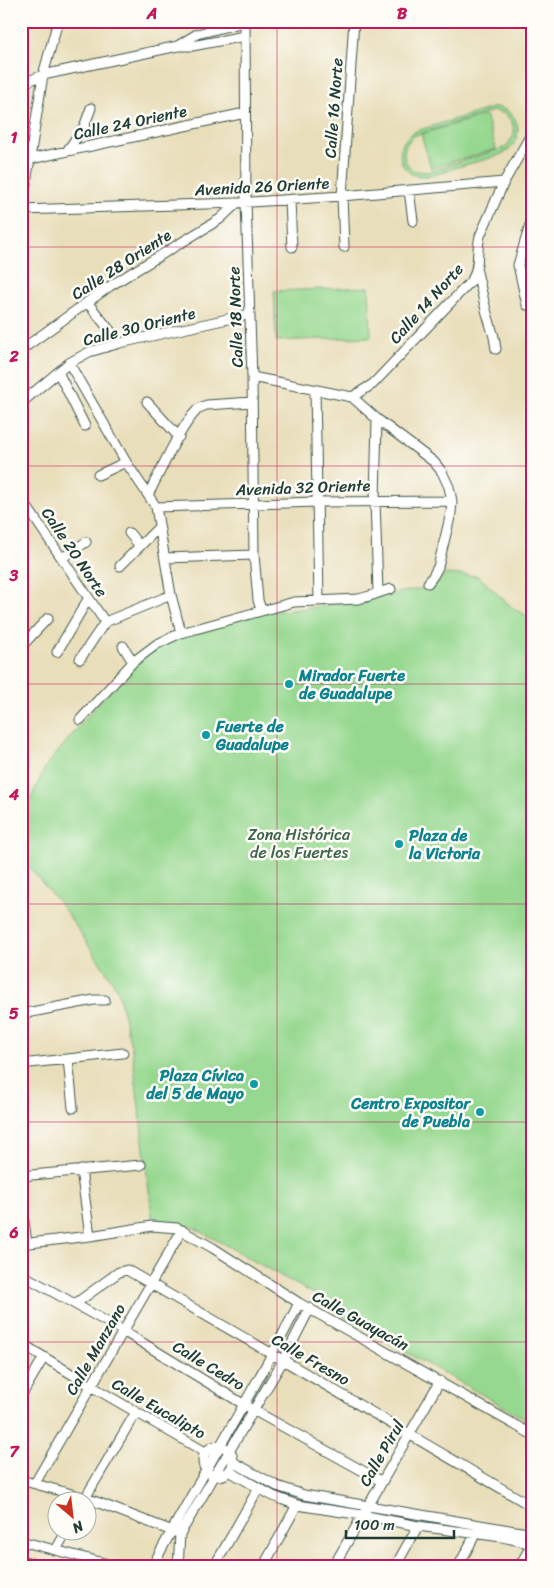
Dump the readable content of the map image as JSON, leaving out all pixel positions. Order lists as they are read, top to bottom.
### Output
{
  "streets": {
    "street": [
      "Calle 16 Norte",
      "Calle 24 Oriente",
      "Avenida 26 Oriente",
      "Calle 28 Oriente",
      "Calle 14 Norte",
      "Calle 18 Norte",
      "Calle 30 Oriente",
      "Avenida 32 Oriente",
      "Calle 20 Norte",
      "Calle Guayacán",
      "Calle Manzano",
      "Calle Fresno",
      "Calle Cedro",
      "Calle Eucalipto",
      "Calle Pirul"
    ]
  },
  "crossings": [
    ["Calle 16 Norte", "Avenida 26 Oriente"],
    ["Calle 24 Oriente", "Calle 18 Norte"],
    ["Avenida 26 Oriente", "Calle 28 Oriente"],
    ["Avenida 26 Oriente", "Calle 14 Norte"],
    ["Avenida 26 Oriente", "Calle 18 Norte"],
    ["Calle 18 Norte", "Calle 30 Oriente"],
    ["Calle 18 Norte", "Avenida 32 Oriente"],
    ["Calle Guayacán", "Calle Manzano"],
    ["Calle Guayacán", "Calle Pirul"],
    ["Calle Manzano", "Calle Fresno"],
    ["Calle Manzano", "Calle Cedro"],
    ["Calle Manzano", "Calle Eucalipto"],
    ["Calle Fresno", "Calle Cedro"],
    ["Calle Fresno", "Calle Pirul"],
    ["Calle Cedro", "Calle Pirul"]
  ],
  "parks": ["Zona Histórica de los Fuertes"],
  "places": [
    "Mirador Fuerte de Guadalupe",
    "Fuerte de Guadalupe",
    "Plaza de la Victoria",
    "Plaza Cívica del 5 de Mayo",
    "Centro Expositor de Puebla"
  ],
  "scale_bar": "100 m",
  "north": "bottom right",
  "grid": {
    "columns": ["A", "B"],
    "rows": [
      "1",
      "2",
      "3",
      "4",
      "5",
      "6",
      "7"
    ]
  }
}
